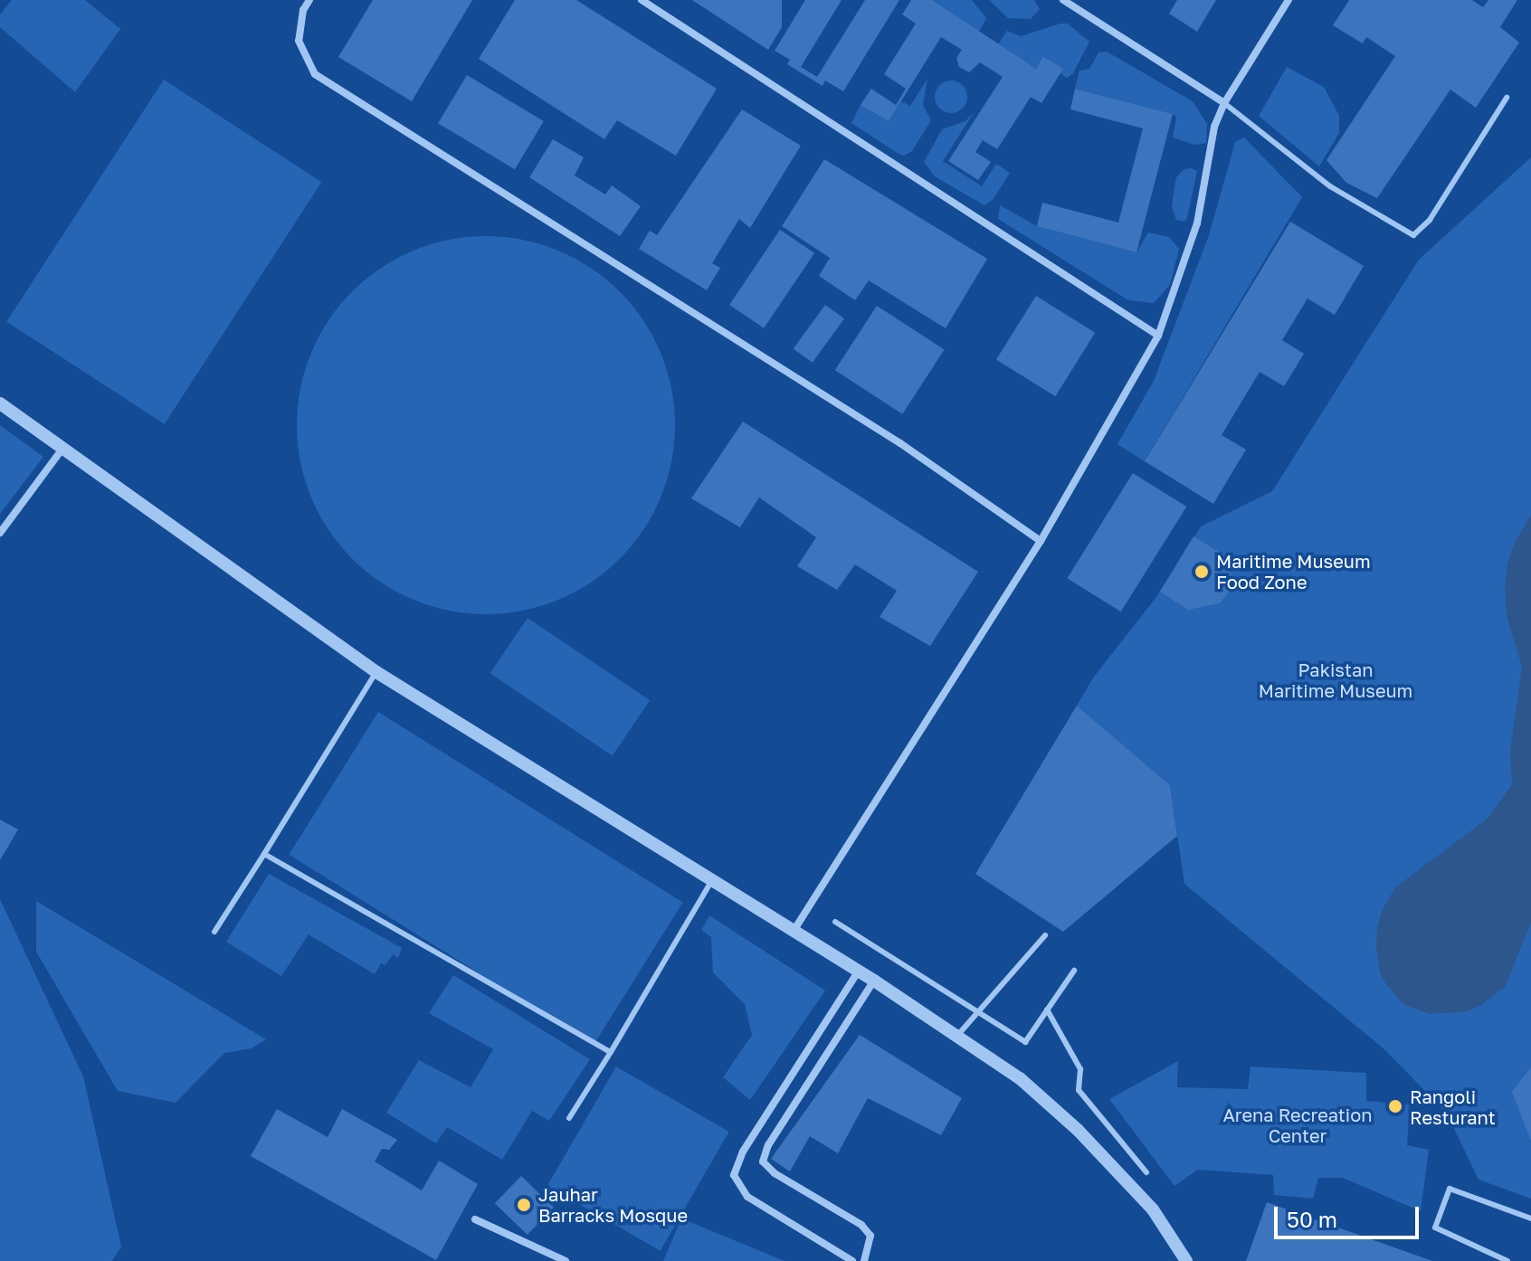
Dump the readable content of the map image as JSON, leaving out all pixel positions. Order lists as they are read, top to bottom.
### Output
{
  "parks": ["Pakistan Maritime Museum", "Arena Recreation Center"],
  "places": ["Maritime Museum Food Zone", "Rangoli Resturant", "Jauhar Barracks Mosque"],
  "scale_bar": "50 m"
}
